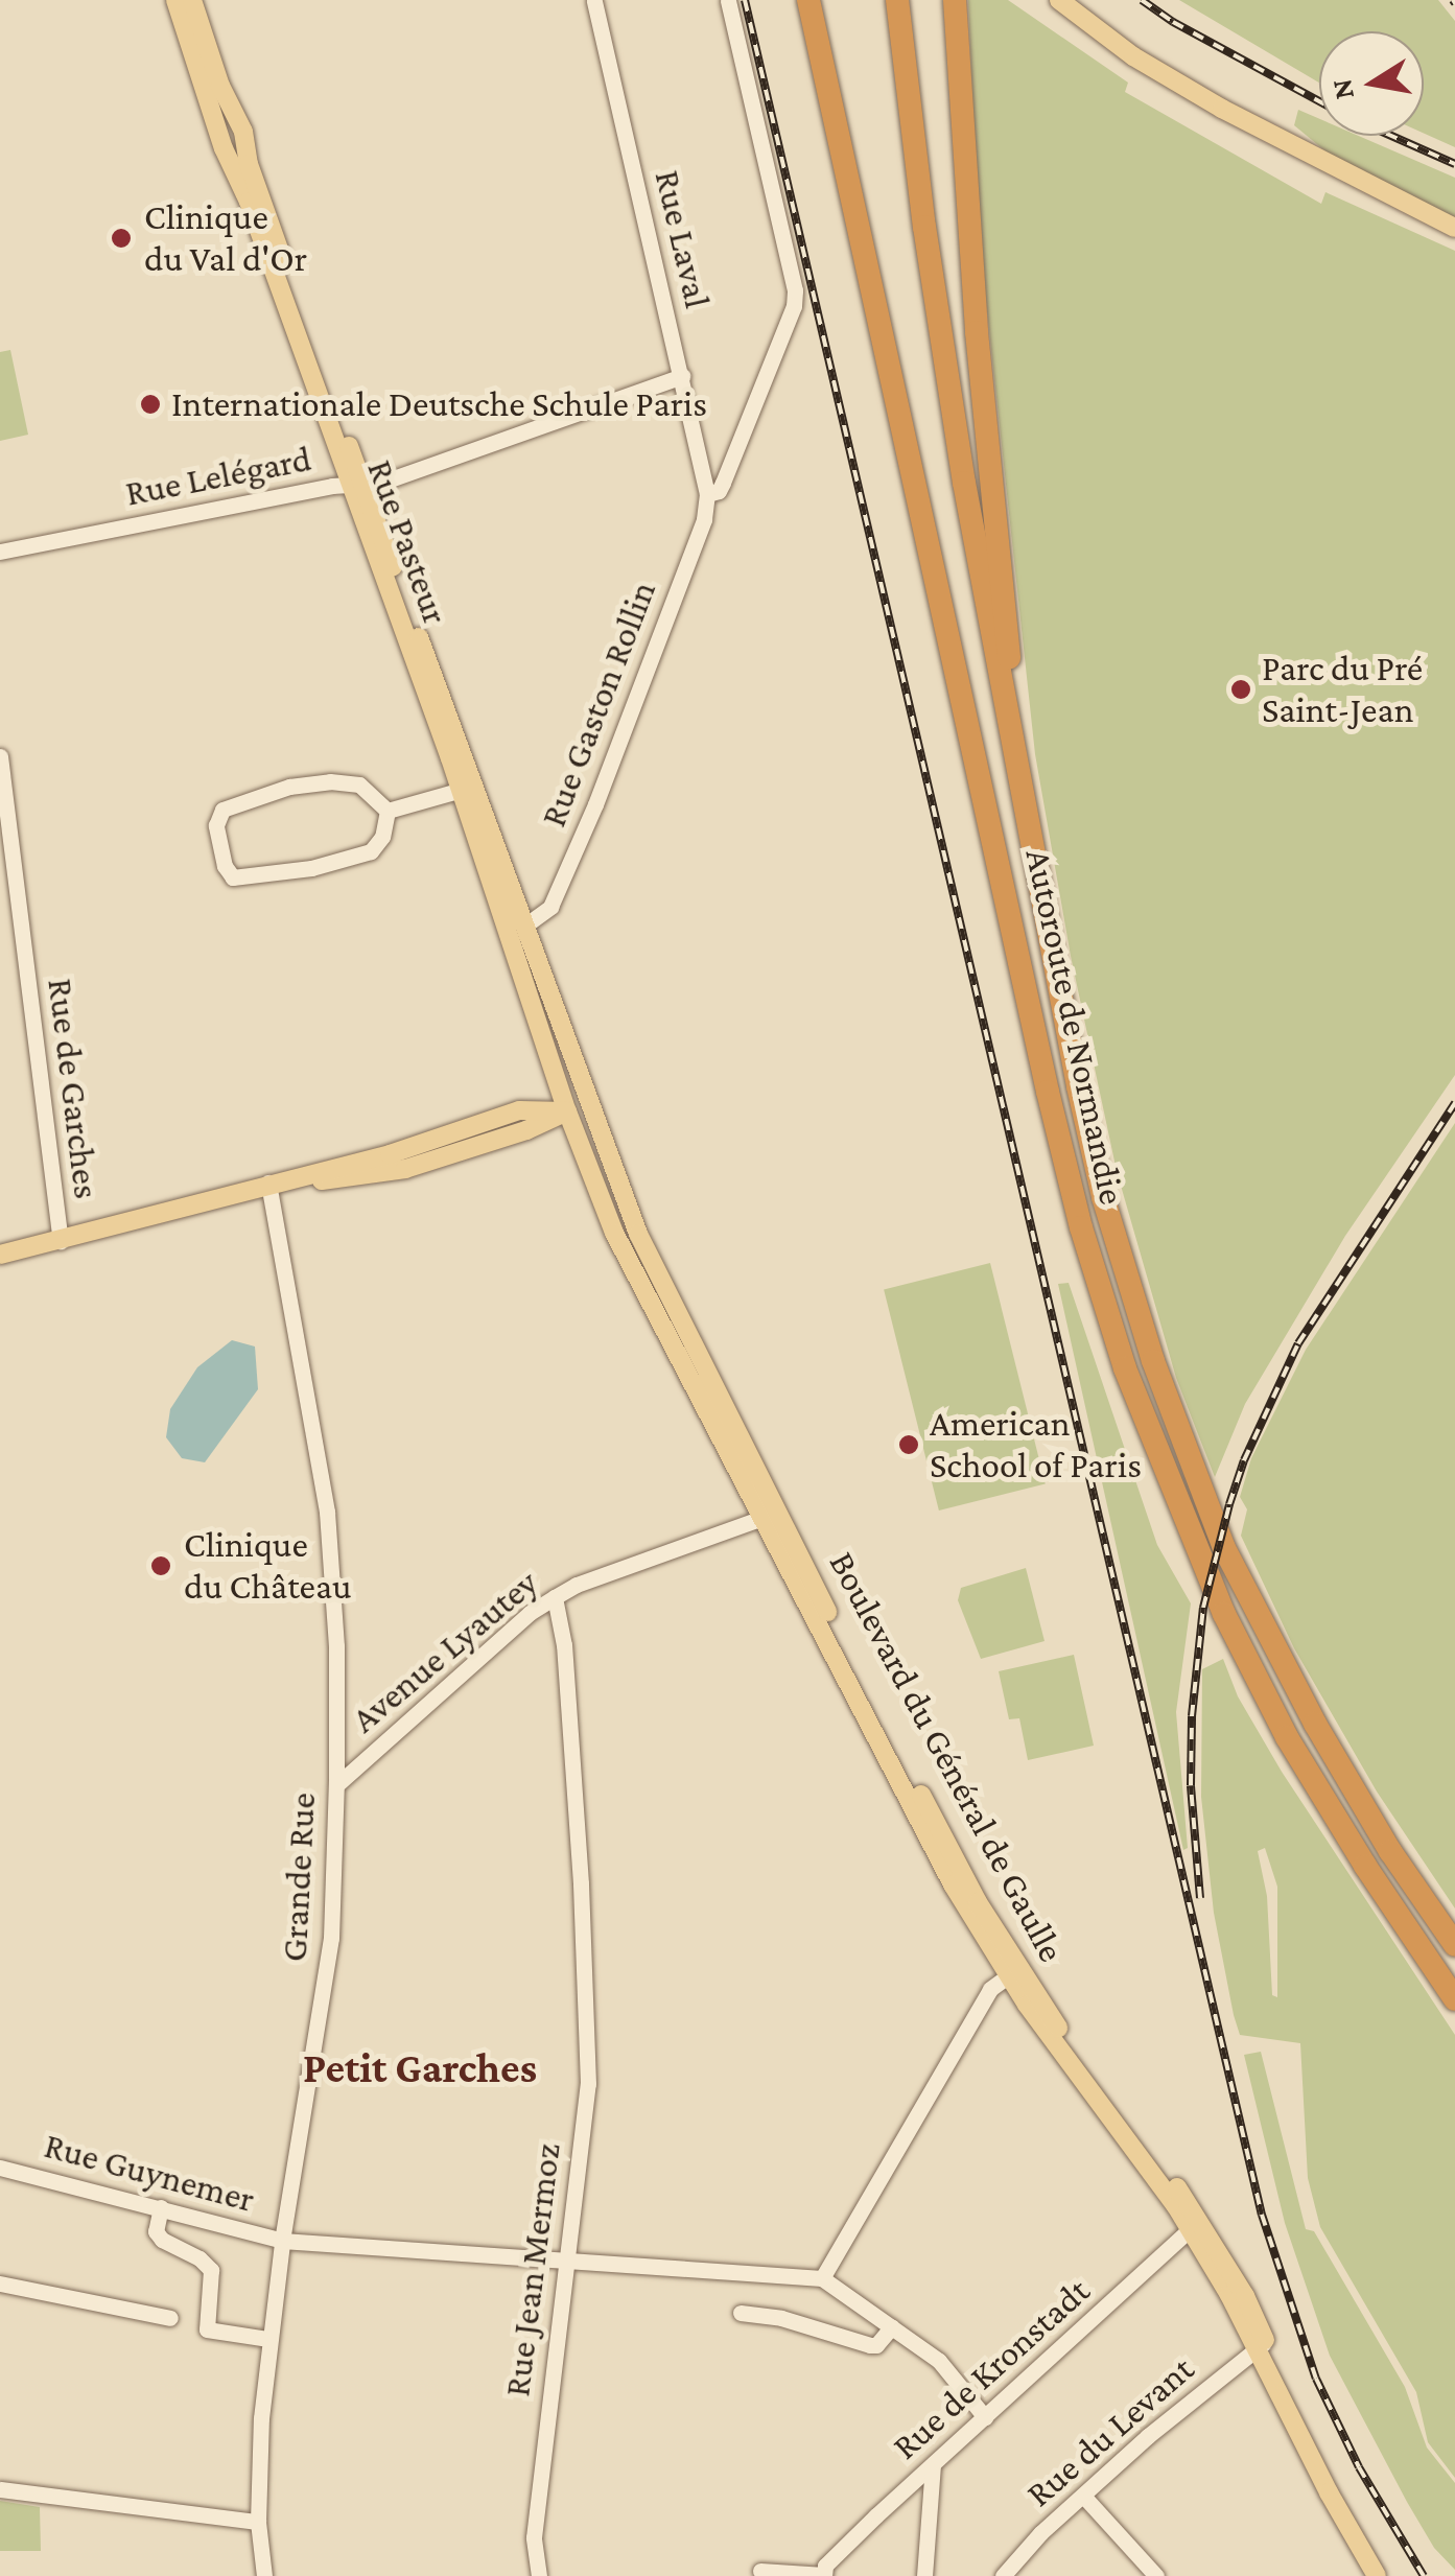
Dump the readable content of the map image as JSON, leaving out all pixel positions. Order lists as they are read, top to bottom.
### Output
{
  "streets": {
    "highway": ["Autoroute de Normandie"],
    "main road": ["Rue Pasteur", "Boulevard du Général de Gaulle"],
    "street": [
      "Rue Laval",
      "Rue Lelégard",
      "Rue Gaston Rollin",
      "Rue de Garches",
      "Avenue Lyautey",
      "Grande Rue",
      "Rue Guynemer",
      "Rue Jean Mermoz",
      "Rue de Kronstadt",
      "Rue du Levant"
    ]
  },
  "crossings": [
    ["Rue Laval", "Rue Lelégard"],
    ["Rue Laval", "Rue Gaston Rollin"],
    ["Rue Lelégard", "Rue Pasteur"],
    ["Rue Pasteur", "Rue Gaston Rollin"],
    ["Rue Pasteur", "Boulevard du Général de Gaulle"],
    ["Avenue Lyautey", "Boulevard du Général de Gaulle"],
    ["Avenue Lyautey", "Grande Rue"],
    ["Avenue Lyautey", "Rue Jean Mermoz"],
    ["Boulevard du Général de Gaulle", "Rue de Kronstadt"],
    ["Boulevard du Général de Gaulle", "Rue du Levant"],
    ["Grande Rue", "Rue Guynemer"],
    ["Rue Guynemer", "Rue Jean Mermoz"]
  ],
  "districts": ["Petit Garches"],
  "places": [
    "Clinique du Val d'Or",
    "Internationale Deutsche Schule Paris",
    "Parc du Pré Saint-Jean",
    "American School of Paris",
    "Clinique du Château"
  ],
  "north": "left"
}
